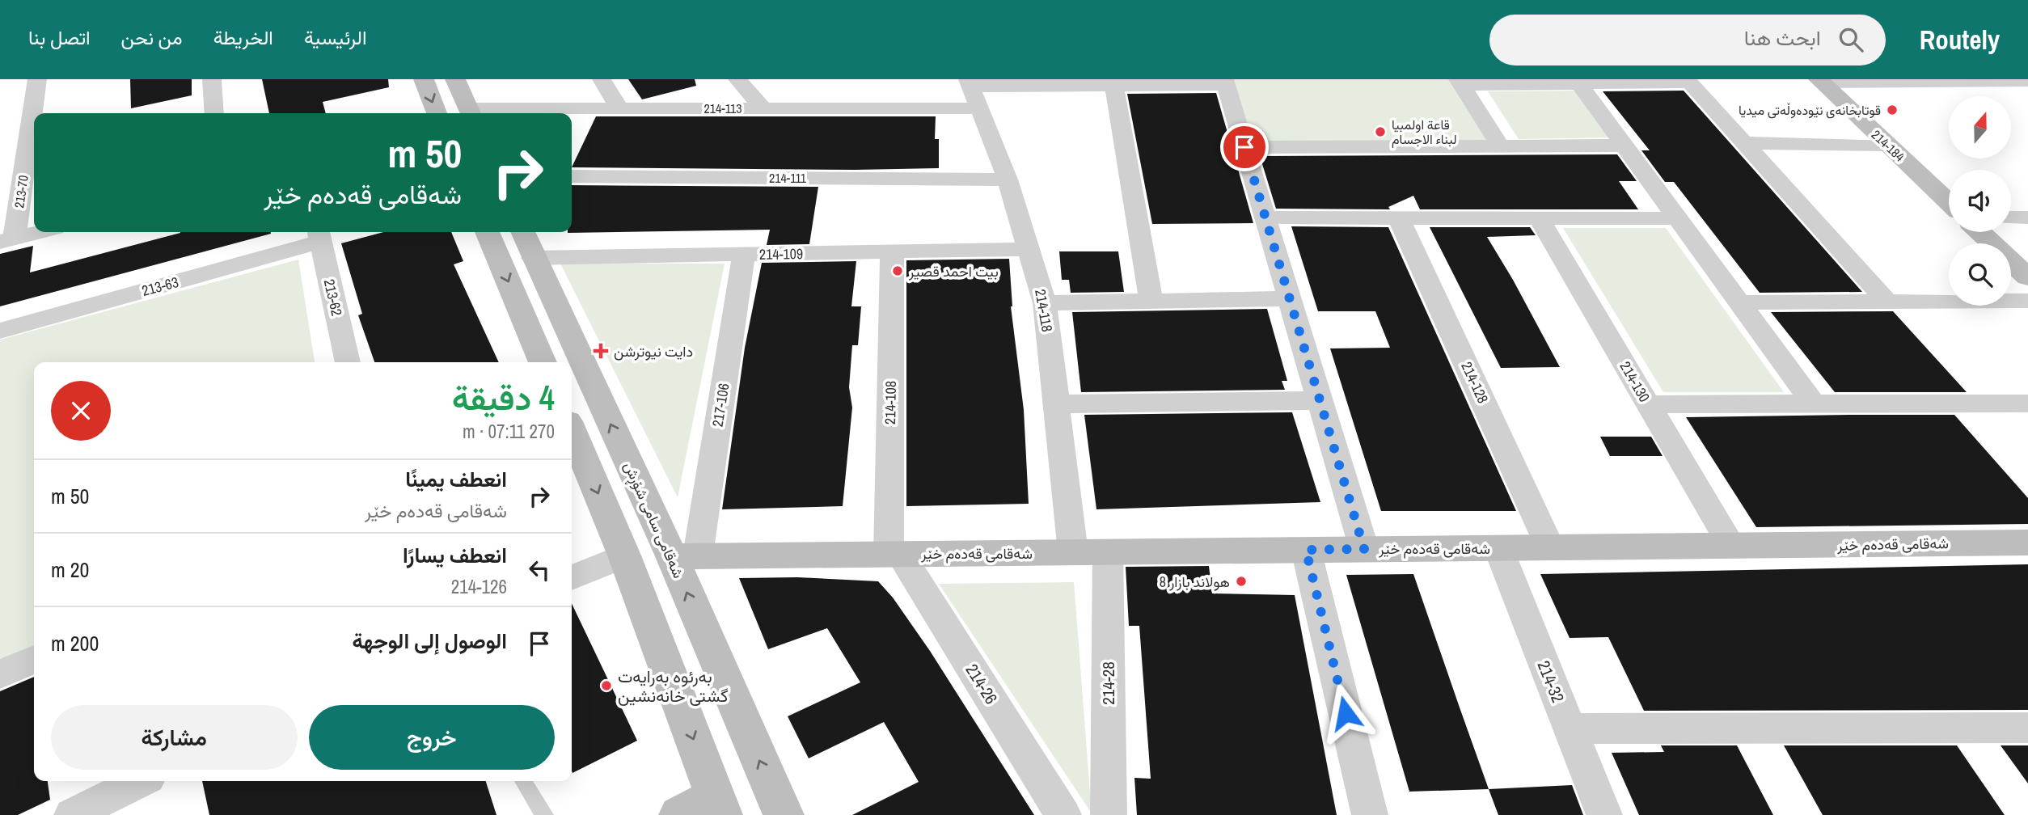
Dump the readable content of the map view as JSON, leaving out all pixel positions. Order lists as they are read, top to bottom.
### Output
{
  "streets": {
    "main road": ["214-184", "شەقامی سامی شۆڕش", "شەقامی قەدەم خێر"],
    "street": [
      "214-113",
      "214-111",
      "213-70",
      "214-109",
      "213-63",
      "213-62",
      "214-118",
      "214-130",
      "214-128",
      "214-108",
      "217-106",
      "214-32",
      "214-28",
      "214-26"
    ]
  },
  "crossings": [
    ["214-113", "214-118"],
    ["214-111", "214-118"],
    ["214-109", "214-118"],
    ["214-109", "214-108"],
    ["214-109", "217-106"],
    ["214-109", "شەقامی سامی شۆڕش"],
    ["213-63", "213-62"],
    ["214-118", "شەقامی قەدەم خێر"],
    ["214-130", "شەقامی قەدەم خێر"],
    ["214-128", "شەقامی قەدەم خێر"],
    ["214-108", "شەقامی قەدەم خێر"],
    ["214-108", "214-26"],
    ["217-106", "شەقامی سامی شۆڕش"],
    ["217-106", "شەقامی قەدەم خێر"],
    ["شەقامی سامی شۆڕش", "شەقامی قەدەم خێر"],
    ["شەقامی قەدەم خێر", "214-32"],
    ["شەقامی قەدەم خێر", "214-28"],
    ["شەقامی قەدەم خێر", "214-26"]
  ],
  "places": {
    "other": [
      "قوتابخانەی نێودەوڵەتی میدیا",
      "قاعة اولمبيا لبناء الاجسام",
      "بيت احمد قصير",
      "هولاند بازار 8",
      "بەرئوە بەرایەت گشتی خانەنشین"
    ],
    "health": ["دايت نيوترشن"]
  },
  "north": "top",
  "page": {
    "header": "Routely",
    "search": "ابحث هنا",
    "nav": [
      "الرئيسية",
      "الخريطة",
      "من نحن",
      "اتصل بنا"
    ],
    "turn": ["50 m", "شەقامی قەدەم خێر"],
    "heading": ["4 دقيقة", "270 m · 07:11"],
    "list": [
      {
        "name": "انعطف يمينًا",
        "note": "شەقامی قەدەم خێر",
        "value": "50 m"
      },
      {
        "name": "انعطف يسارًا",
        "note": "214-126",
        "value": "20 m"
      },
      {
        "name": "الوصول إلى الوجهة",
        "value": "200 m"
      }
    ],
    "buttons": ["خروج", "مشاركة"]
  }
}
